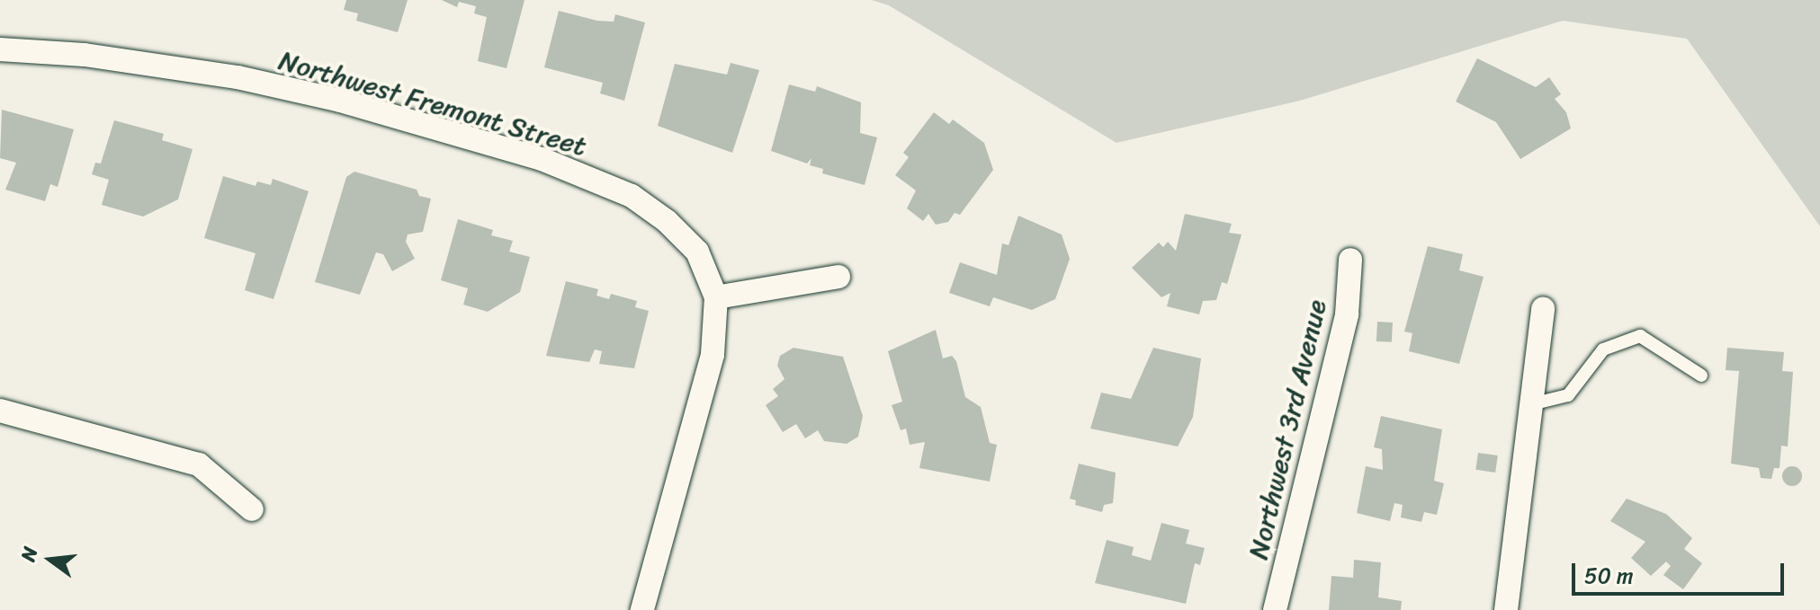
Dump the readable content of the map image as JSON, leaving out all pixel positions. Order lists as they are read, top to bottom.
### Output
{
  "streets": {
    "street": ["Northwest Fremont Street", "Northwest 3rd Avenue"]
  },
  "scale_bar": "50 m",
  "north": "left"
}
